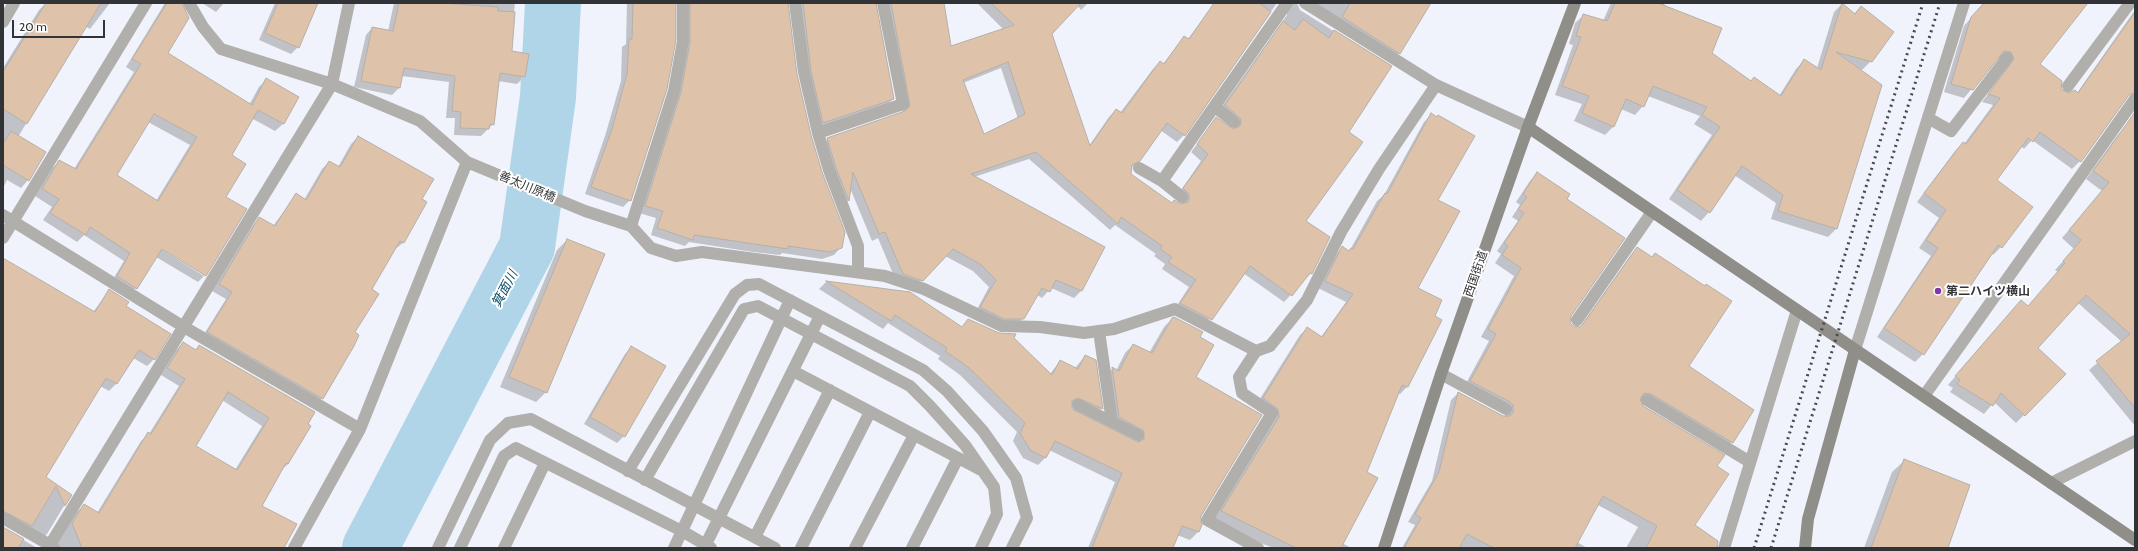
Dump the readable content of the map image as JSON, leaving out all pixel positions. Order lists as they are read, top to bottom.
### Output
{
  "streets": {
    "street": ["善太川原橋", "西国街道"]
  },
  "water": ["箕面川"],
  "places": ["第二ハイツ横山"],
  "scale_bar": "20 m"
}
